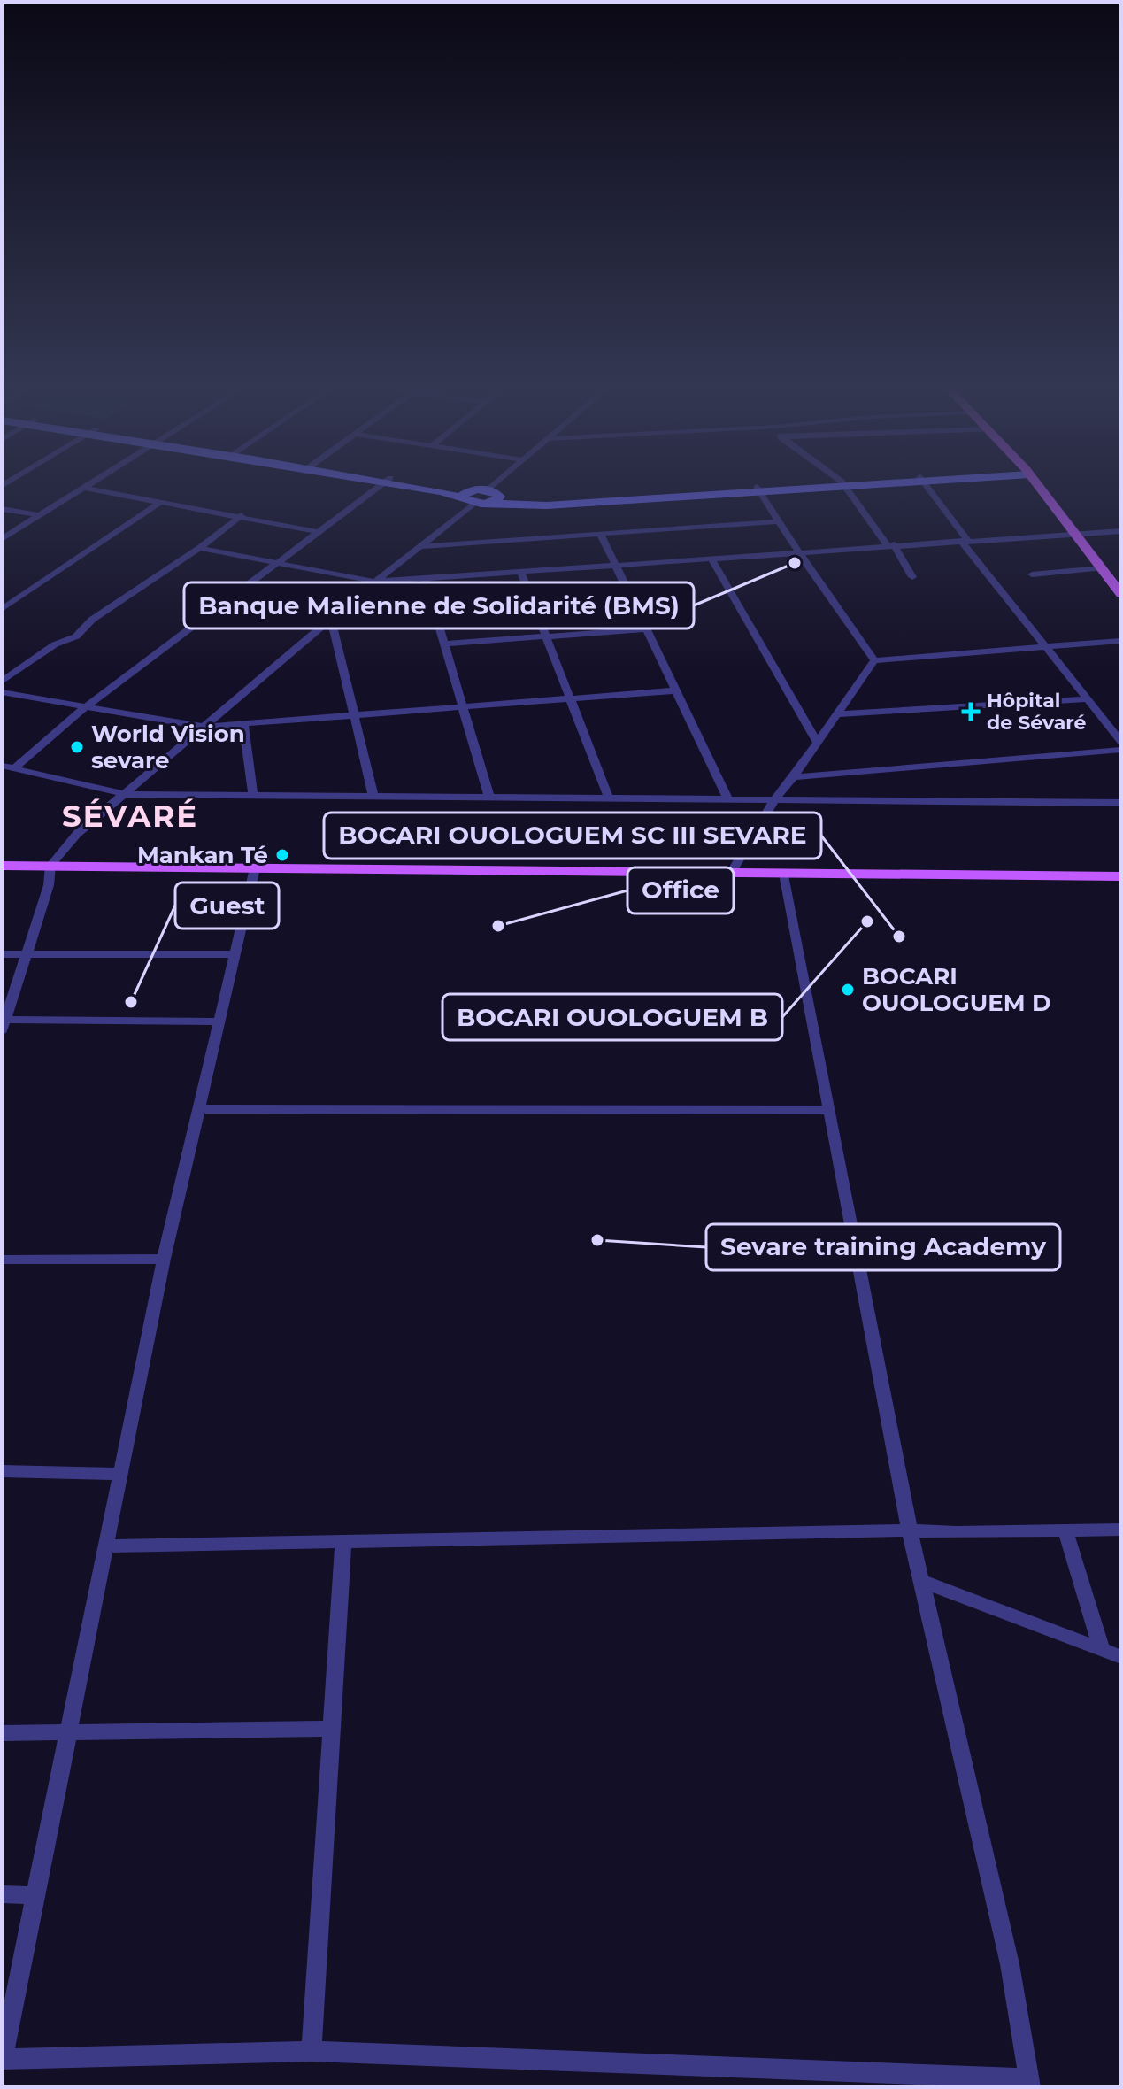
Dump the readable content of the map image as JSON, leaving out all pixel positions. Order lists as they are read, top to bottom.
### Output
{
  "districts": ["SÉVARÉ"],
  "places": {
    "other": [
      "Banque Malienne de Solidarité (BMS)",
      "World Vision sevare",
      "Mankan Té",
      "BOCARI OUOLOGUEM B",
      "Office",
      "BOCARI OUOLOGUEM SC III SEVARE",
      "BOCARI OUOLOGUEM D",
      "Guest",
      "Sevare training Academy"
    ],
    "health": ["Hôpital de Sévaré"]
  }
}
